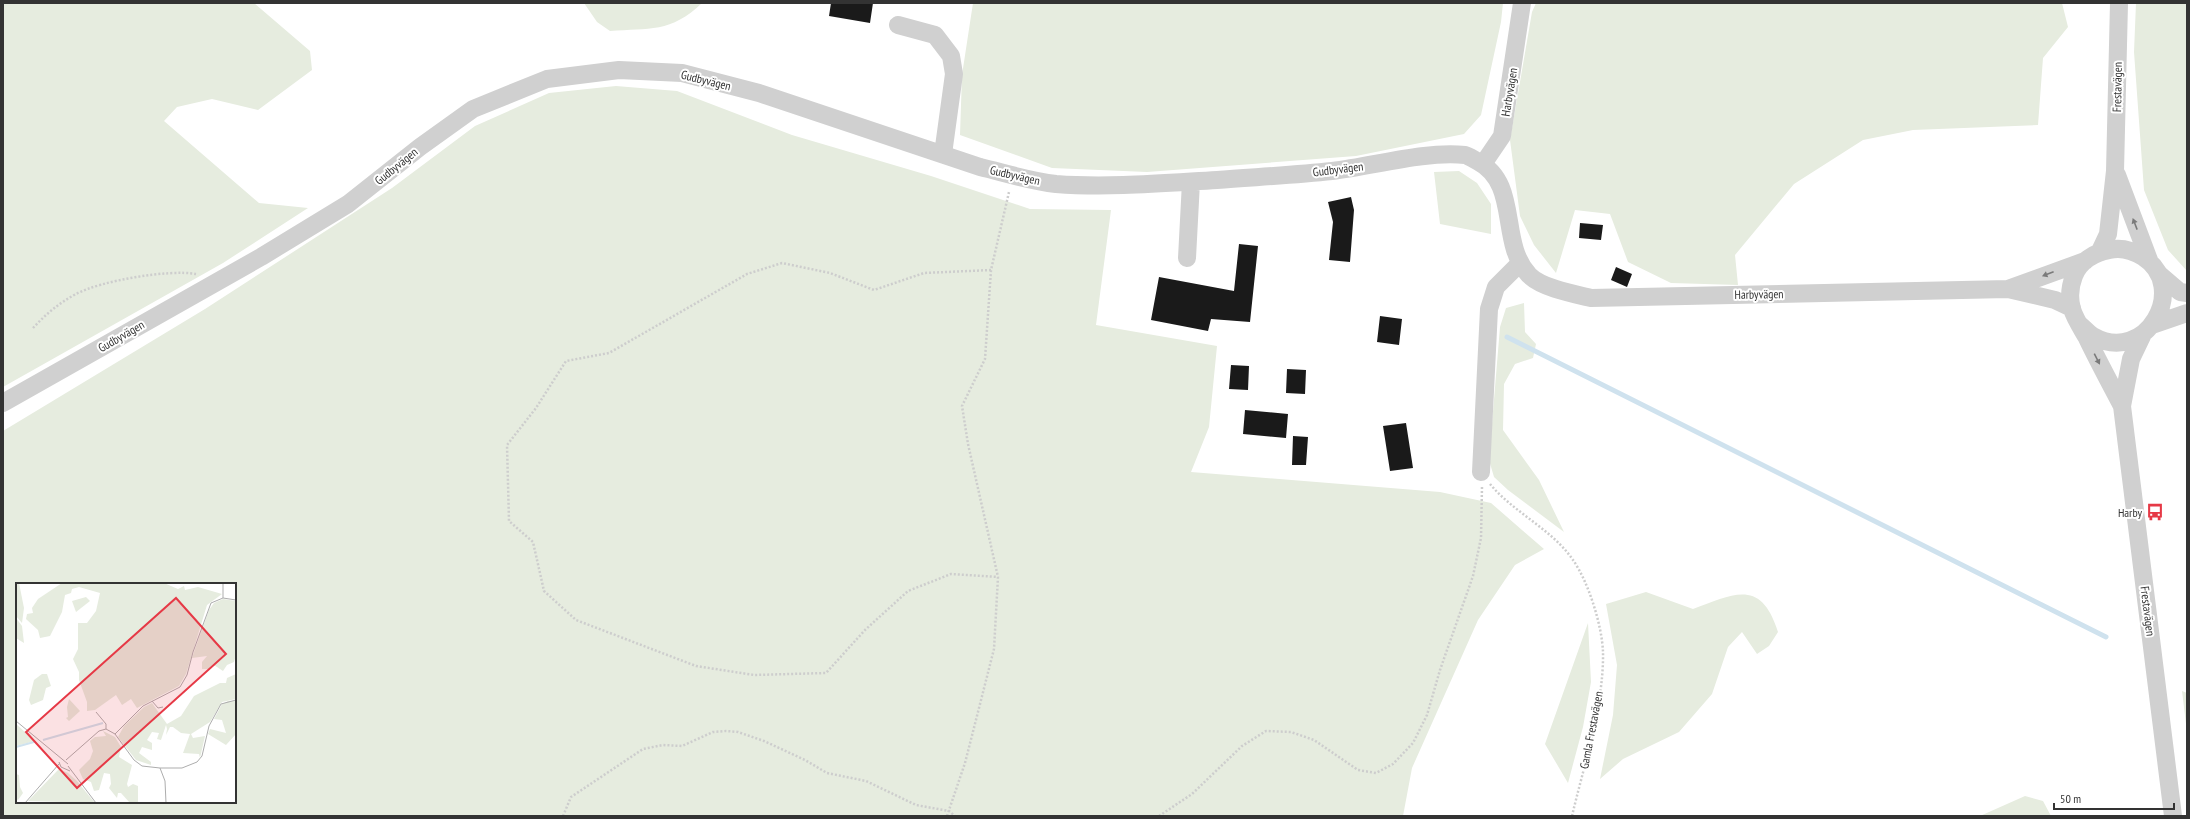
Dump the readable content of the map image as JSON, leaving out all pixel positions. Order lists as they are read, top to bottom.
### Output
{
  "streets": {
    "street": ["Gudbyvägen", "Frestavägen", "Harbyvägen"],
    "path": ["Gamla Frestavägen"]
  },
  "crossings": [
    ["Gudbyvägen", "Harbyvägen"],
    ["Frestavägen", "Harbyvägen"]
  ],
  "places": {
    "bus stop": ["Harby"]
  },
  "scale_bar": "50 m"
}
